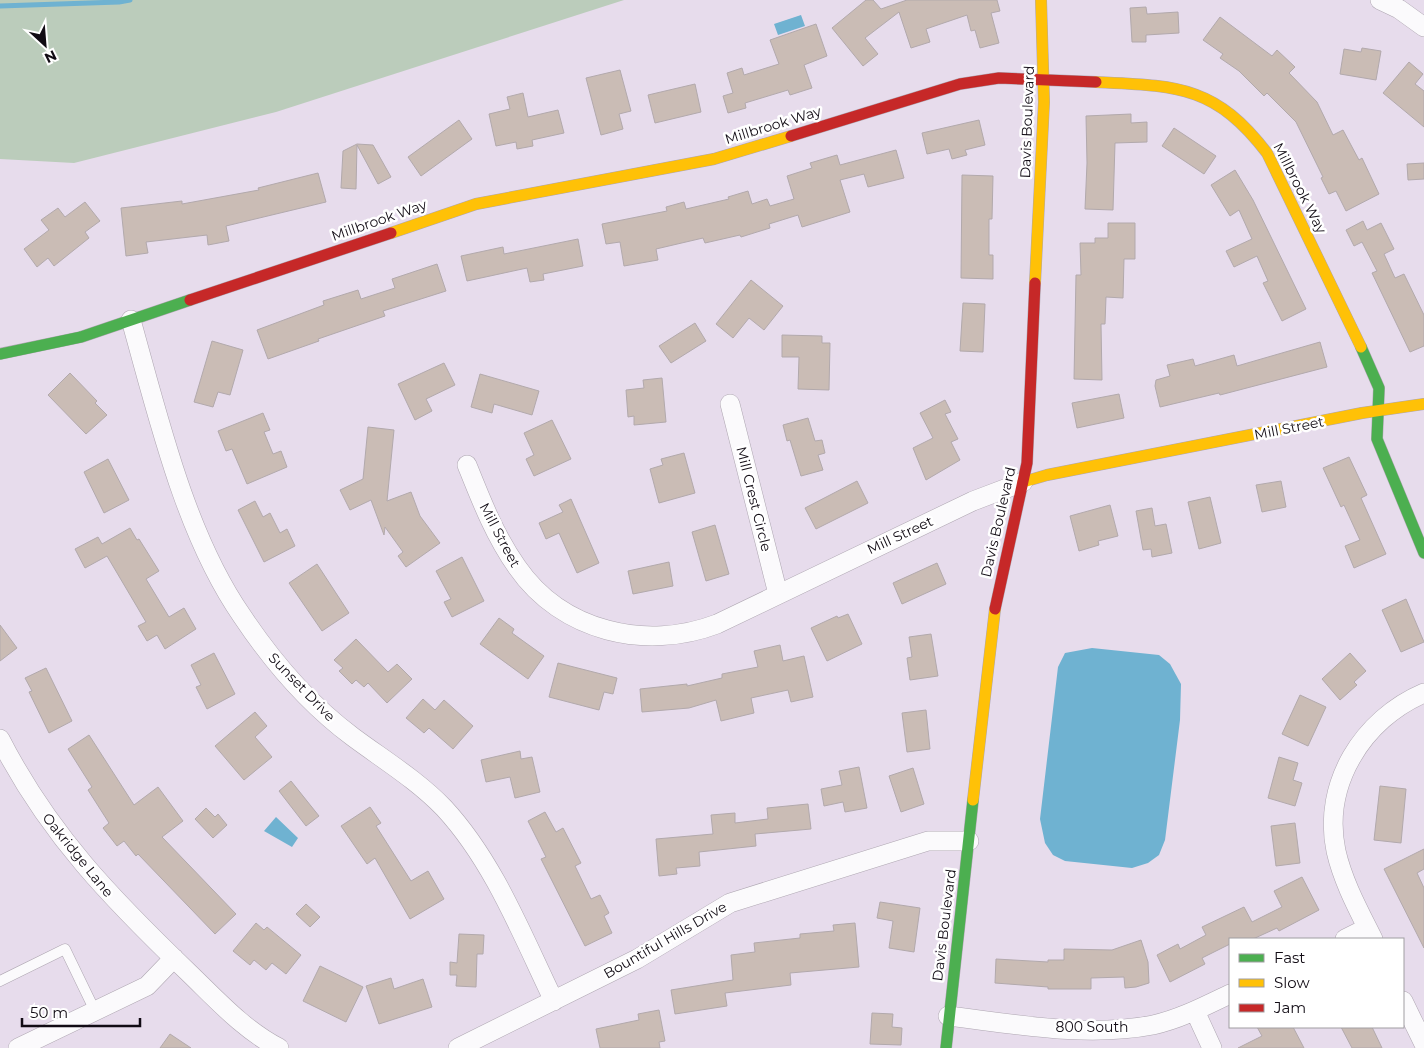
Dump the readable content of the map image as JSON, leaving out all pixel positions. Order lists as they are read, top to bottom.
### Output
{
  "streets": {
    "street": [
      "Davis Boulevard",
      "Millbrook Way",
      "Mill Street",
      "Mill Crest Circle",
      "Sunset Drive",
      "Oakridge Lane",
      "Bountiful Hills Drive",
      "800 South"
    ]
  },
  "crossings": [
    ["Davis Boulevard", "Millbrook Way"],
    ["Davis Boulevard", "Mill Street"],
    ["Davis Boulevard", "Bountiful Hills Drive"],
    ["Davis Boulevard", "800 South"],
    ["Millbrook Way", "Mill Street"],
    ["Millbrook Way", "Sunset Drive"],
    ["Mill Street", "Mill Crest Circle"],
    ["Sunset Drive", "Bountiful Hills Drive"]
  ],
  "legend": ["Fast", "Slow", "Jam"],
  "scale_bar": "50 m",
  "north": "bottom right"
}
